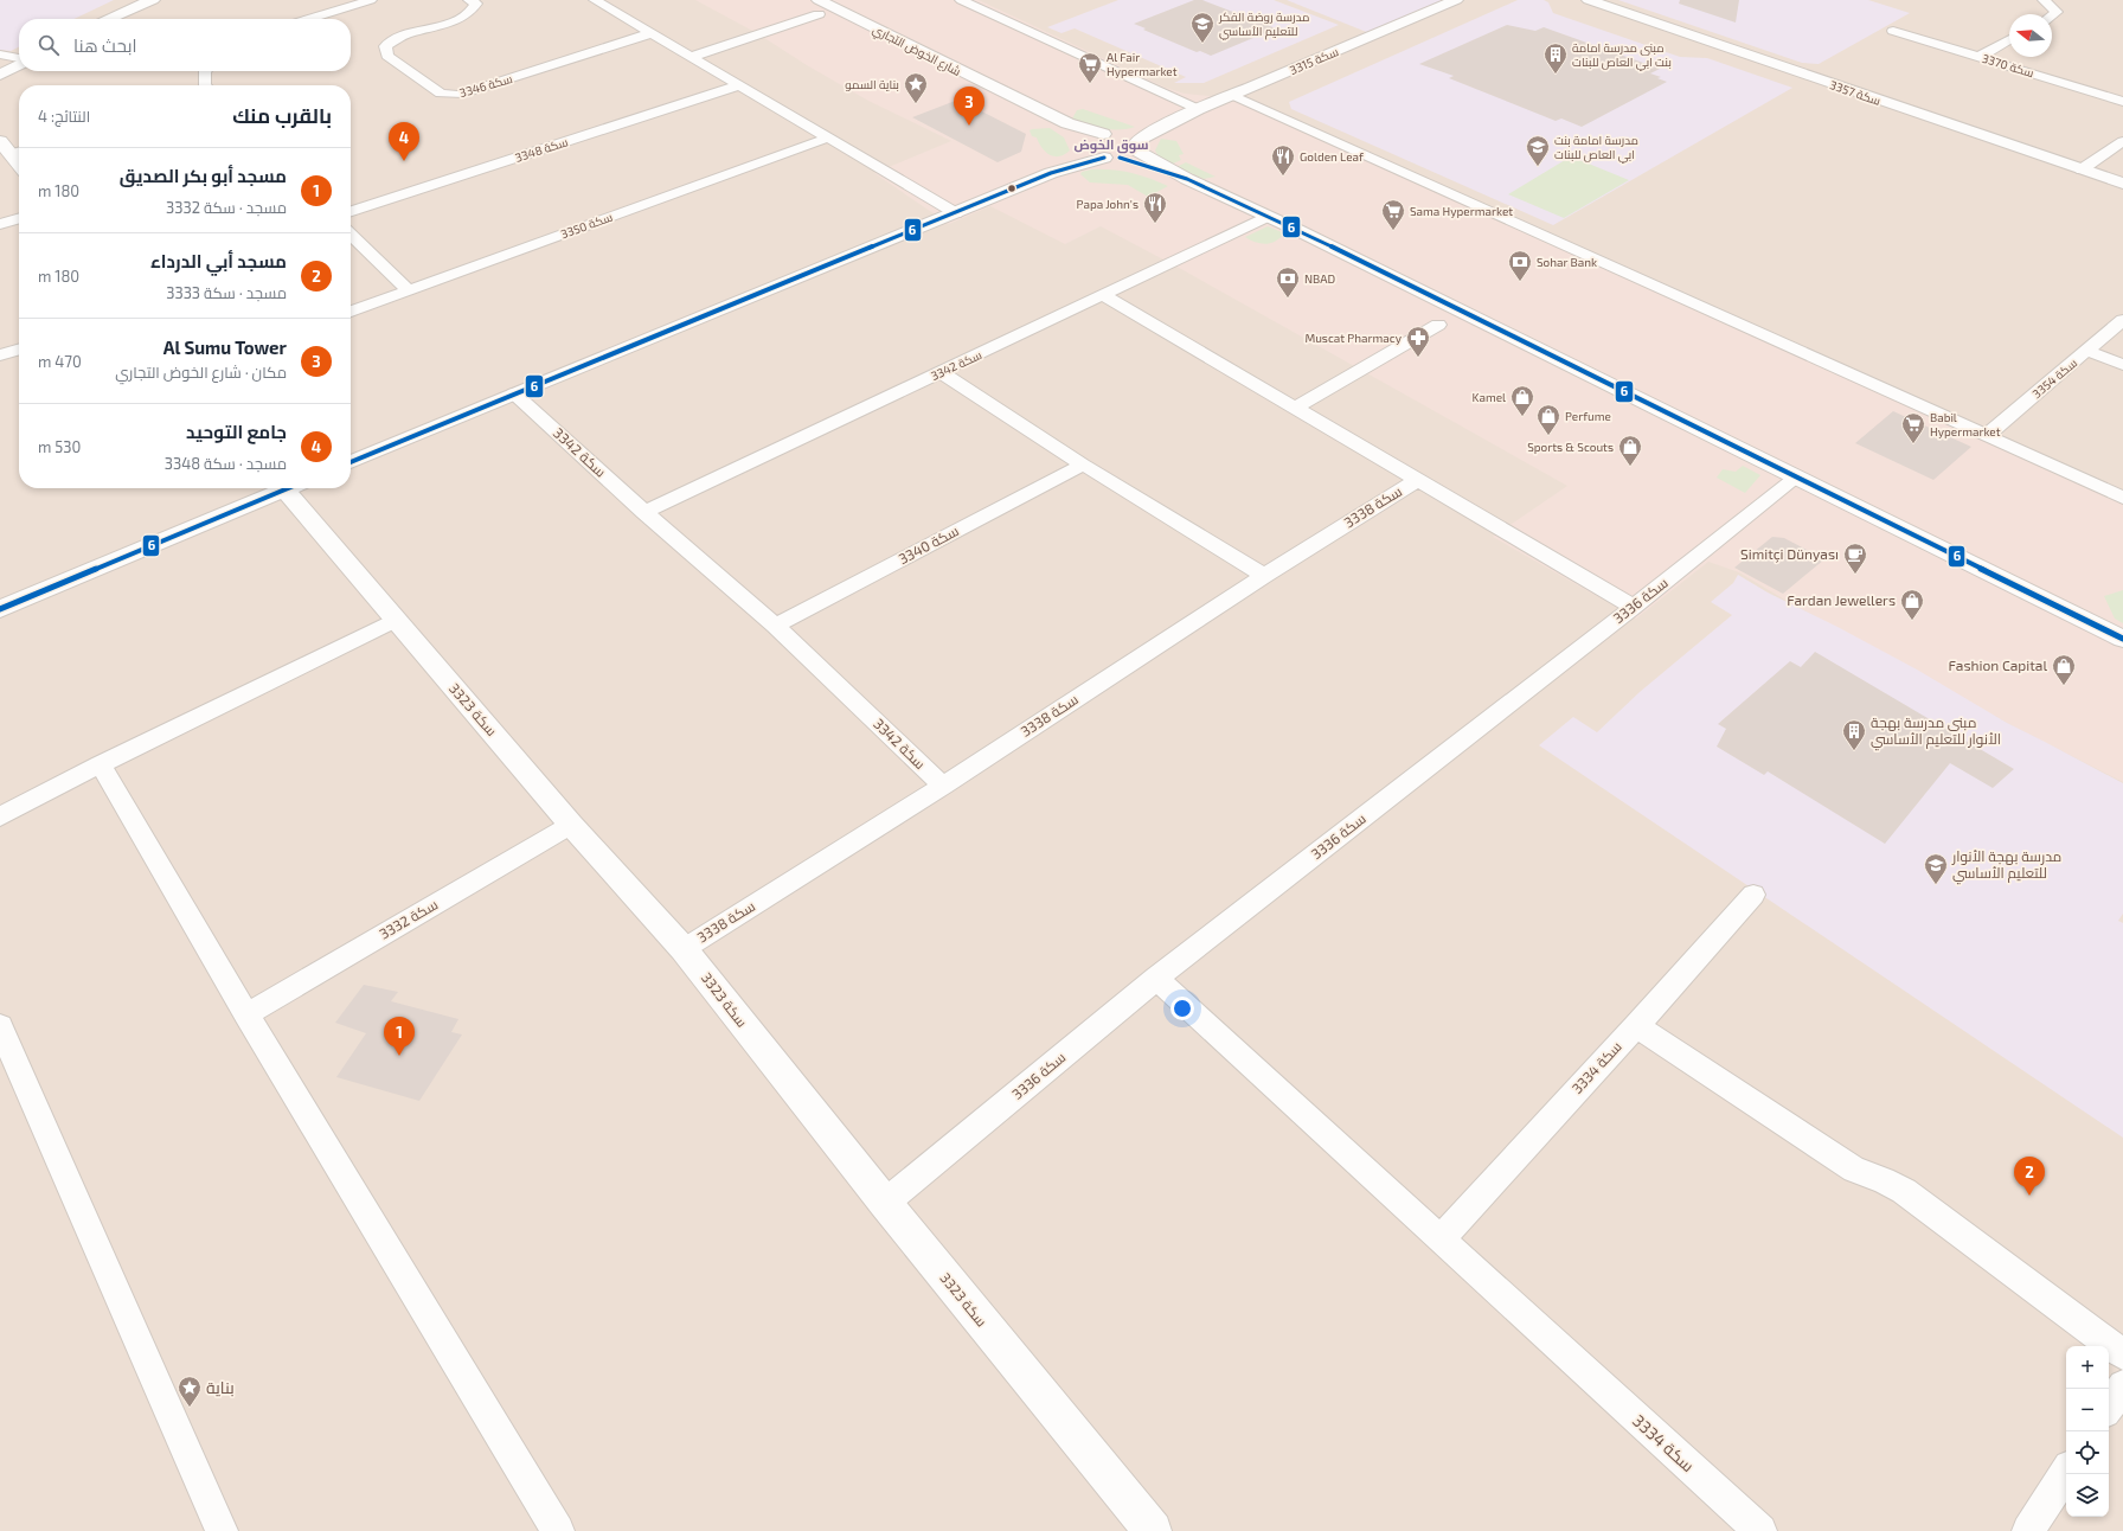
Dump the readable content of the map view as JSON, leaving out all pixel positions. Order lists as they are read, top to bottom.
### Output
{
  "streets": {
    "street": [
      "شارع الخوض التجاري",
      "سكة 3315",
      "سكة 3370",
      "سكة 3346",
      "سكة 3357",
      "سكة 3348",
      "سكة 3350",
      "سكة 3342",
      "سكة 3354",
      "سكة 3338",
      "سكة 3340",
      "سكة 3336",
      "سكة 3323",
      "سكة 3332",
      "سكة 3334"
    ]
  },
  "crossings": [
    ["شارع الخوض التجاري", "سكة 3315"],
    ["سكة 3342", "سكة 3338"],
    ["سكة 3342", "سكة 3340"],
    ["سكة 3338", "سكة 3336"],
    ["سكة 3338", "سكة 3323"],
    ["سكة 3336", "سكة 3323"],
    ["سكة 3336", "سكة 3334"],
    ["سكة 3323", "سكة 3332"]
  ],
  "districts": ["سوق الخوض"],
  "places": {
    "school or university": ["مدرسة روضة الفكر للتعليم الأساسي", "مدرسة امامة بنت ابي العاص للبنات", "مدرسة بهجة الأنوار للتعليم الأساسي"],
    "building": ["مبنى مدرسة امامة بنت ابي العاص للبنات", "مبنى مدرسة بهجة الأنوار للتعليم الأساسي"],
    "supermarket": ["Al Fair Hypermarket", "Sama Hypermarket", "Babil Hypermarket"],
    "place": ["بناية السمو", "بناية"],
    "restaurant": ["Golden Leaf", "Papa John's"],
    "bank": ["Sohar Bank", "NBAD"],
    "pharmacy": ["Muscat Pharmacy"],
    "shop": [
      "Kamel",
      "Perfume",
      "Sports & Scouts",
      "Fardan Jewellers",
      "Fashion Capital"
    ],
    "cafe": ["Simitçi Dünyası"]
  },
  "lines": ["transit line 6"],
  "north": "left",
  "page": {
    "search": "ابحث هنا",
    "heading": ["بالقرب منك", "النتائج: 4"],
    "pins": [
      "3",
      "4",
      "1",
      "2"
    ],
    "list": [
      {
        "mark": "1",
        "name": "مسجد أبو بكر الصديق",
        "note": "مسجد · سكة 3332",
        "value": "180 m"
      },
      {
        "mark": "2",
        "name": "مسجد أبي الدرداء",
        "note": "مسجد · سكة 3333",
        "value": "180 m"
      },
      {
        "mark": "3",
        "name": "Al Sumu Tower",
        "note": "مكان · شارع الخوض التجاري",
        "value": "470 m"
      },
      {
        "mark": "4",
        "name": "جامع التوحيد",
        "note": "مسجد · سكة 3348",
        "value": "530 m"
      }
    ],
    "map_buttons": ["+", "−"]
  }
}
